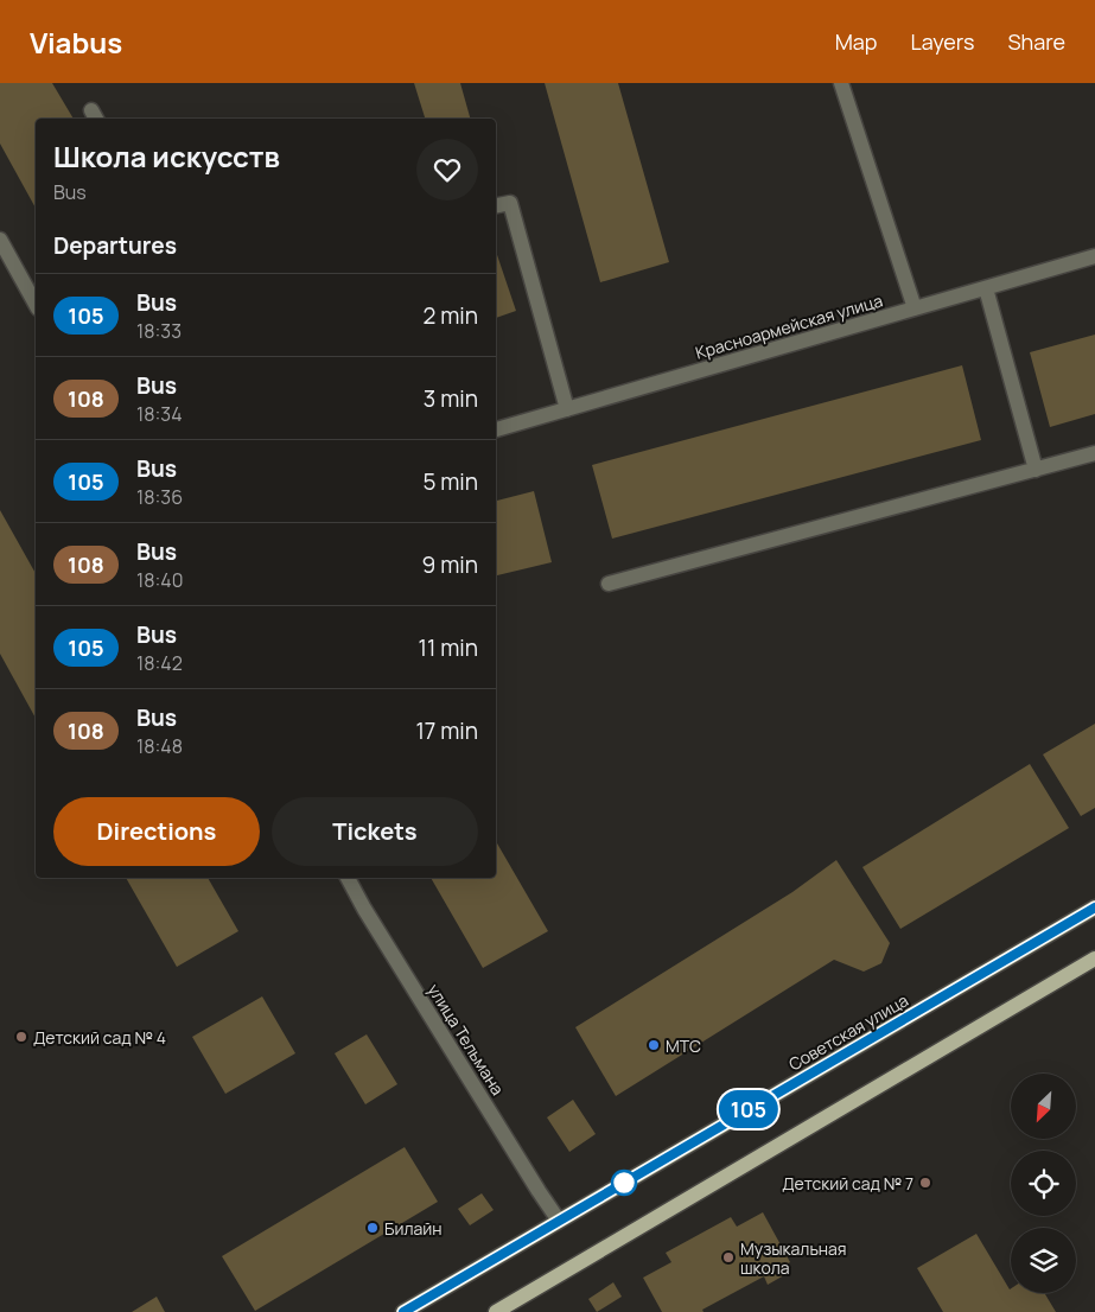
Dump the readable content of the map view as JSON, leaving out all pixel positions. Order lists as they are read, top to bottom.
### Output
{
  "streets": {
    "main road": ["Советская улица"],
    "street": ["Красноармейская улица", "улица Тельмана"]
  },
  "crossings": [
    ["Советская улица", "улица Тельмана"]
  ],
  "places": [
    "Детский сад № 4",
    "МТС",
    "Детский сад № 7",
    "Билайн",
    "Музыкальная школа"
  ],
  "lines": ["bus line 105"],
  "north": "bottom left",
  "page": {
    "header": "Viabus",
    "nav": ["Map", "Layers", "Share"],
    "on_map": "105",
    "heading": [
      ["Школа искусств", "Bus"],
      "Departures"
    ],
    "list": [
      {
        "mark": "105",
        "name": "Bus",
        "note": "18:33",
        "value": "2 min"
      },
      {
        "mark": "108",
        "name": "Bus",
        "note": "18:34",
        "value": "3 min"
      },
      {
        "mark": "105",
        "name": "Bus",
        "note": "18:36",
        "value": "5 min"
      },
      {
        "mark": "108",
        "name": "Bus",
        "note": "18:40",
        "value": "9 min"
      },
      {
        "mark": "105",
        "name": "Bus",
        "note": "18:42",
        "value": "11 min"
      },
      {
        "mark": "108",
        "name": "Bus",
        "note": "18:48",
        "value": "17 min"
      }
    ],
    "buttons": ["Directions", "Tickets"]
  }
}
